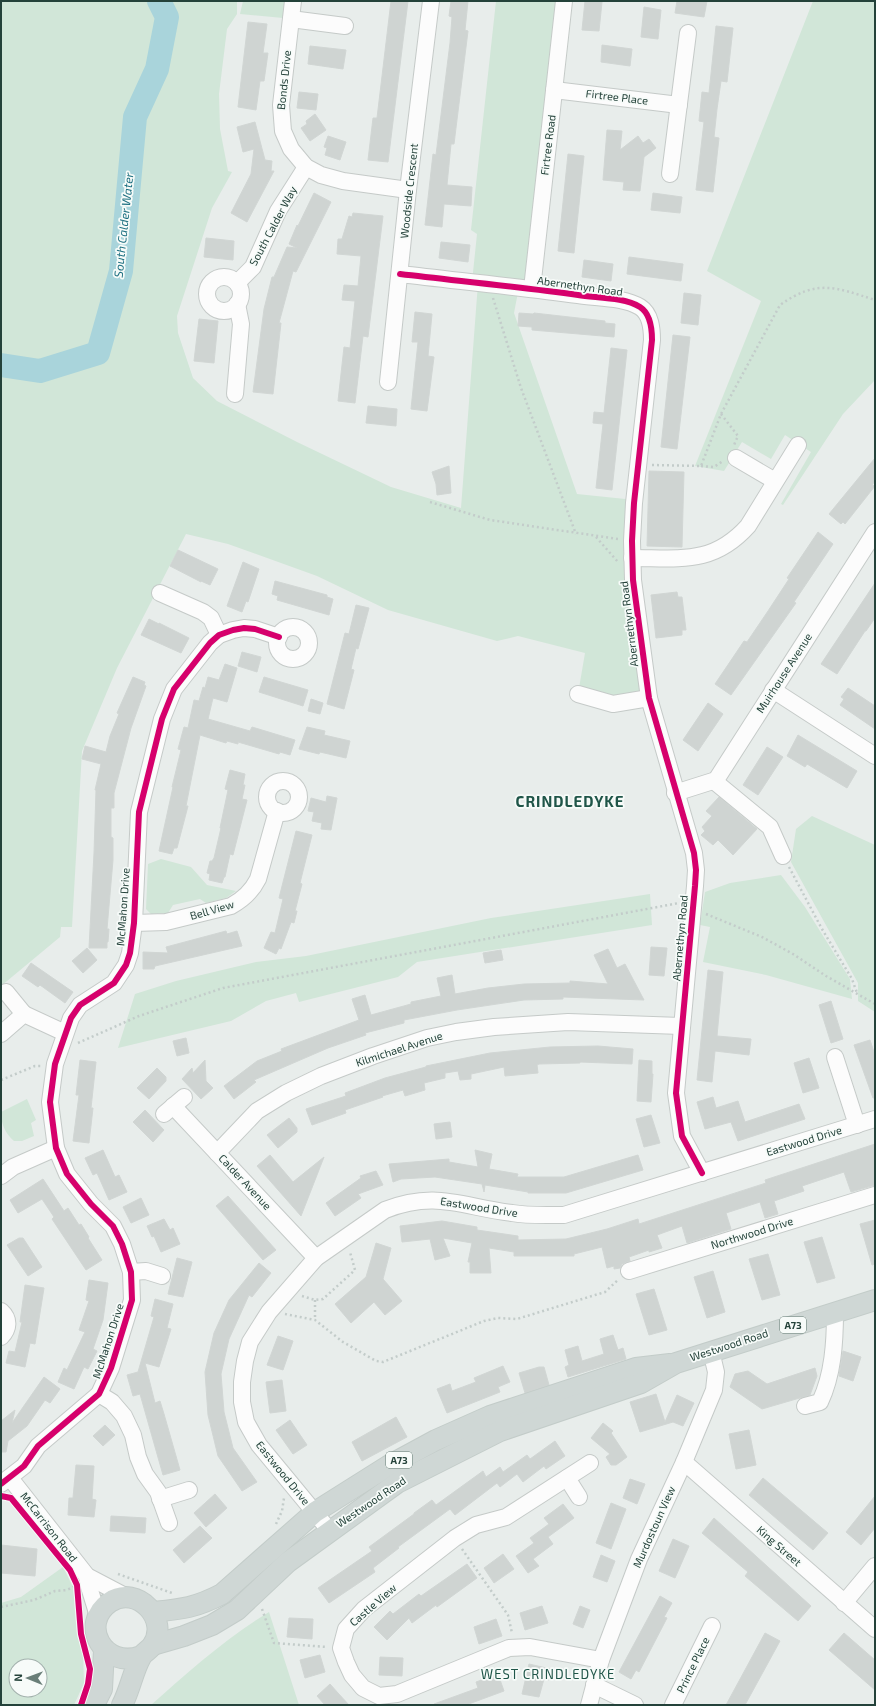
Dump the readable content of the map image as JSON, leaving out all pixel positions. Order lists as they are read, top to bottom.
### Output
{
  "streets": {
    "main road": ["A73", "Westwood Road"],
    "street": [
      "Bonds Drive",
      "Firtree Place",
      "Firtree Road",
      "Woodside Crescent",
      "South Calder Way",
      "Abernethyn Road",
      "Muirhouse Avenue",
      "McMahon Drive",
      "Bell View",
      "Kilmichael Avenue",
      "Eastwood Drive",
      "Calder Avenue",
      "Northwood Drive",
      "McCarrison Road",
      "Murdostoun View",
      "King Street",
      "Castle View",
      "Prince Place"
    ]
  },
  "crossings": [
    ["Bonds Drive", "Woodside Crescent"],
    ["Bonds Drive", "South Calder Way"],
    ["Firtree Place", "Firtree Road"],
    ["Firtree Road", "Abernethyn Road"],
    ["Woodside Crescent", "Abernethyn Road"],
    ["Abernethyn Road", "Kilmichael Avenue"],
    ["Abernethyn Road", "Eastwood Drive"],
    ["McMahon Drive", "Bell View"],
    ["McMahon Drive", "McCarrison Road"],
    ["Kilmichael Avenue", "Calder Avenue"],
    ["Eastwood Drive", "Calder Avenue"],
    ["Eastwood Drive", "Westwood Road"],
    ["A73", "Westwood Road"],
    ["A73", "McCarrison Road"],
    ["Westwood Road", "McCarrison Road"],
    ["Westwood Road", "Murdostoun View"],
    ["Murdostoun View", "King Street"]
  ],
  "districts": ["CRINDLEDYKE", "WEST CRINDLEDYKE"],
  "water": ["South Calder Water"],
  "north": "left"
}
